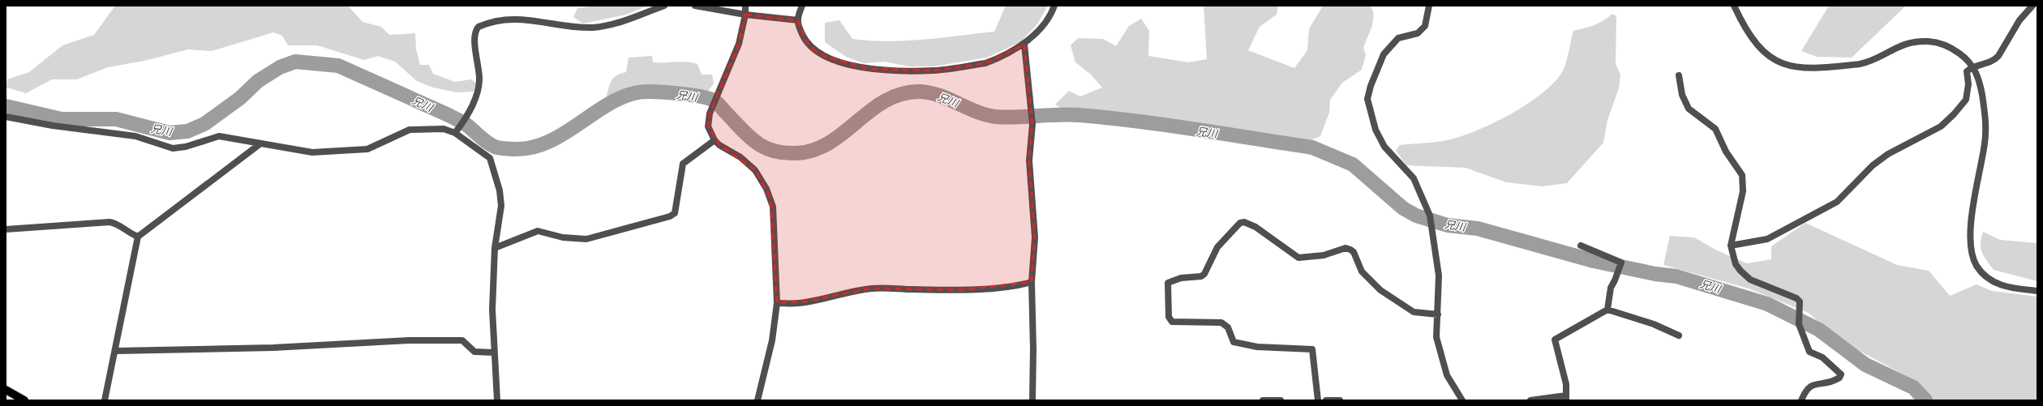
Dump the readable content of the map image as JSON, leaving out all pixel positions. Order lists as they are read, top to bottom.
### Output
{
  "water": ["兄川"]
}
